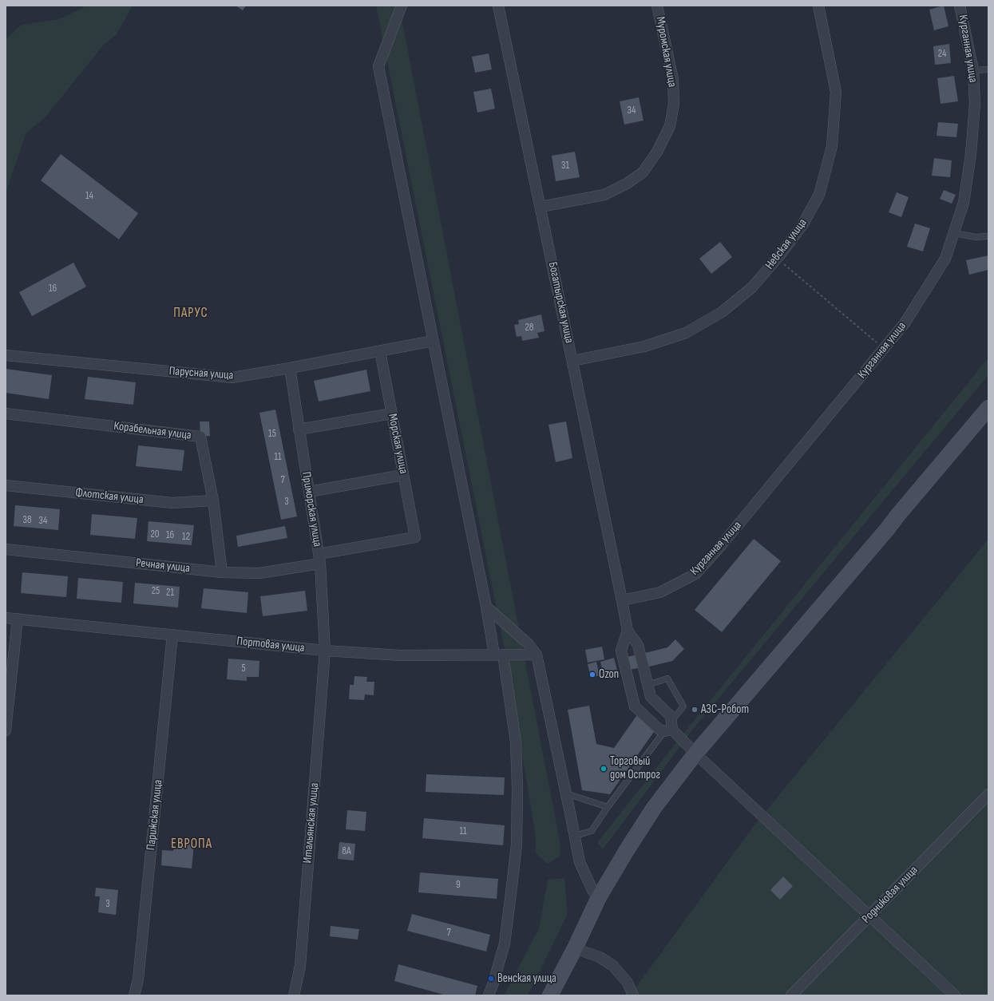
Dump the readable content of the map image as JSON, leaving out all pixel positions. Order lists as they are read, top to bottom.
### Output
{
  "streets": {
    "street": [
      "Курганная улица",
      "Муромская улица",
      "Невская улица",
      "Богатырская улица",
      "Парусная улица",
      "Корабельная улица",
      "Морская улица",
      "Флотская улица",
      "Приморская улица",
      "Речная улица",
      "Портовая улица",
      "Парижская улица",
      "Итальянская улица",
      "Родниковая улица"
    ]
  },
  "crossings": [
    ["Курганная улица", "Богатырская улица"],
    ["Муромская улица", "Богатырская улица"],
    ["Невская улица", "Богатырская улица"],
    ["Парусная улица", "Морская улица"],
    ["Парусная улица", "Приморская улица"],
    ["Корабельная улица", "Флотская улица"],
    ["Корабельная улица", "Речная улица"],
    ["Морская улица", "Речная улица"],
    ["Приморская улица", "Речная улица"],
    ["Приморская улица", "Портовая улица"],
    ["Приморская улица", "Итальянская улица"],
    ["Портовая улица", "Парижская улица"],
    ["Портовая улица", "Итальянская улица"]
  ],
  "districts": ["ПАРУС", "ЕВРОПА"],
  "places": [
    "Ozon",
    "АЗС-Робот",
    "Торговый дом Острог",
    "Венская улица"
  ],
  "house_numbers": [
    "24",
    "34",
    "31",
    "14",
    "16",
    "28",
    "15",
    "11",
    "7",
    "3",
    "38",
    "34",
    "20",
    "16",
    "12",
    "25",
    "21",
    "5",
    "11",
    "8А",
    "9",
    "3",
    "7"
  ]
}
